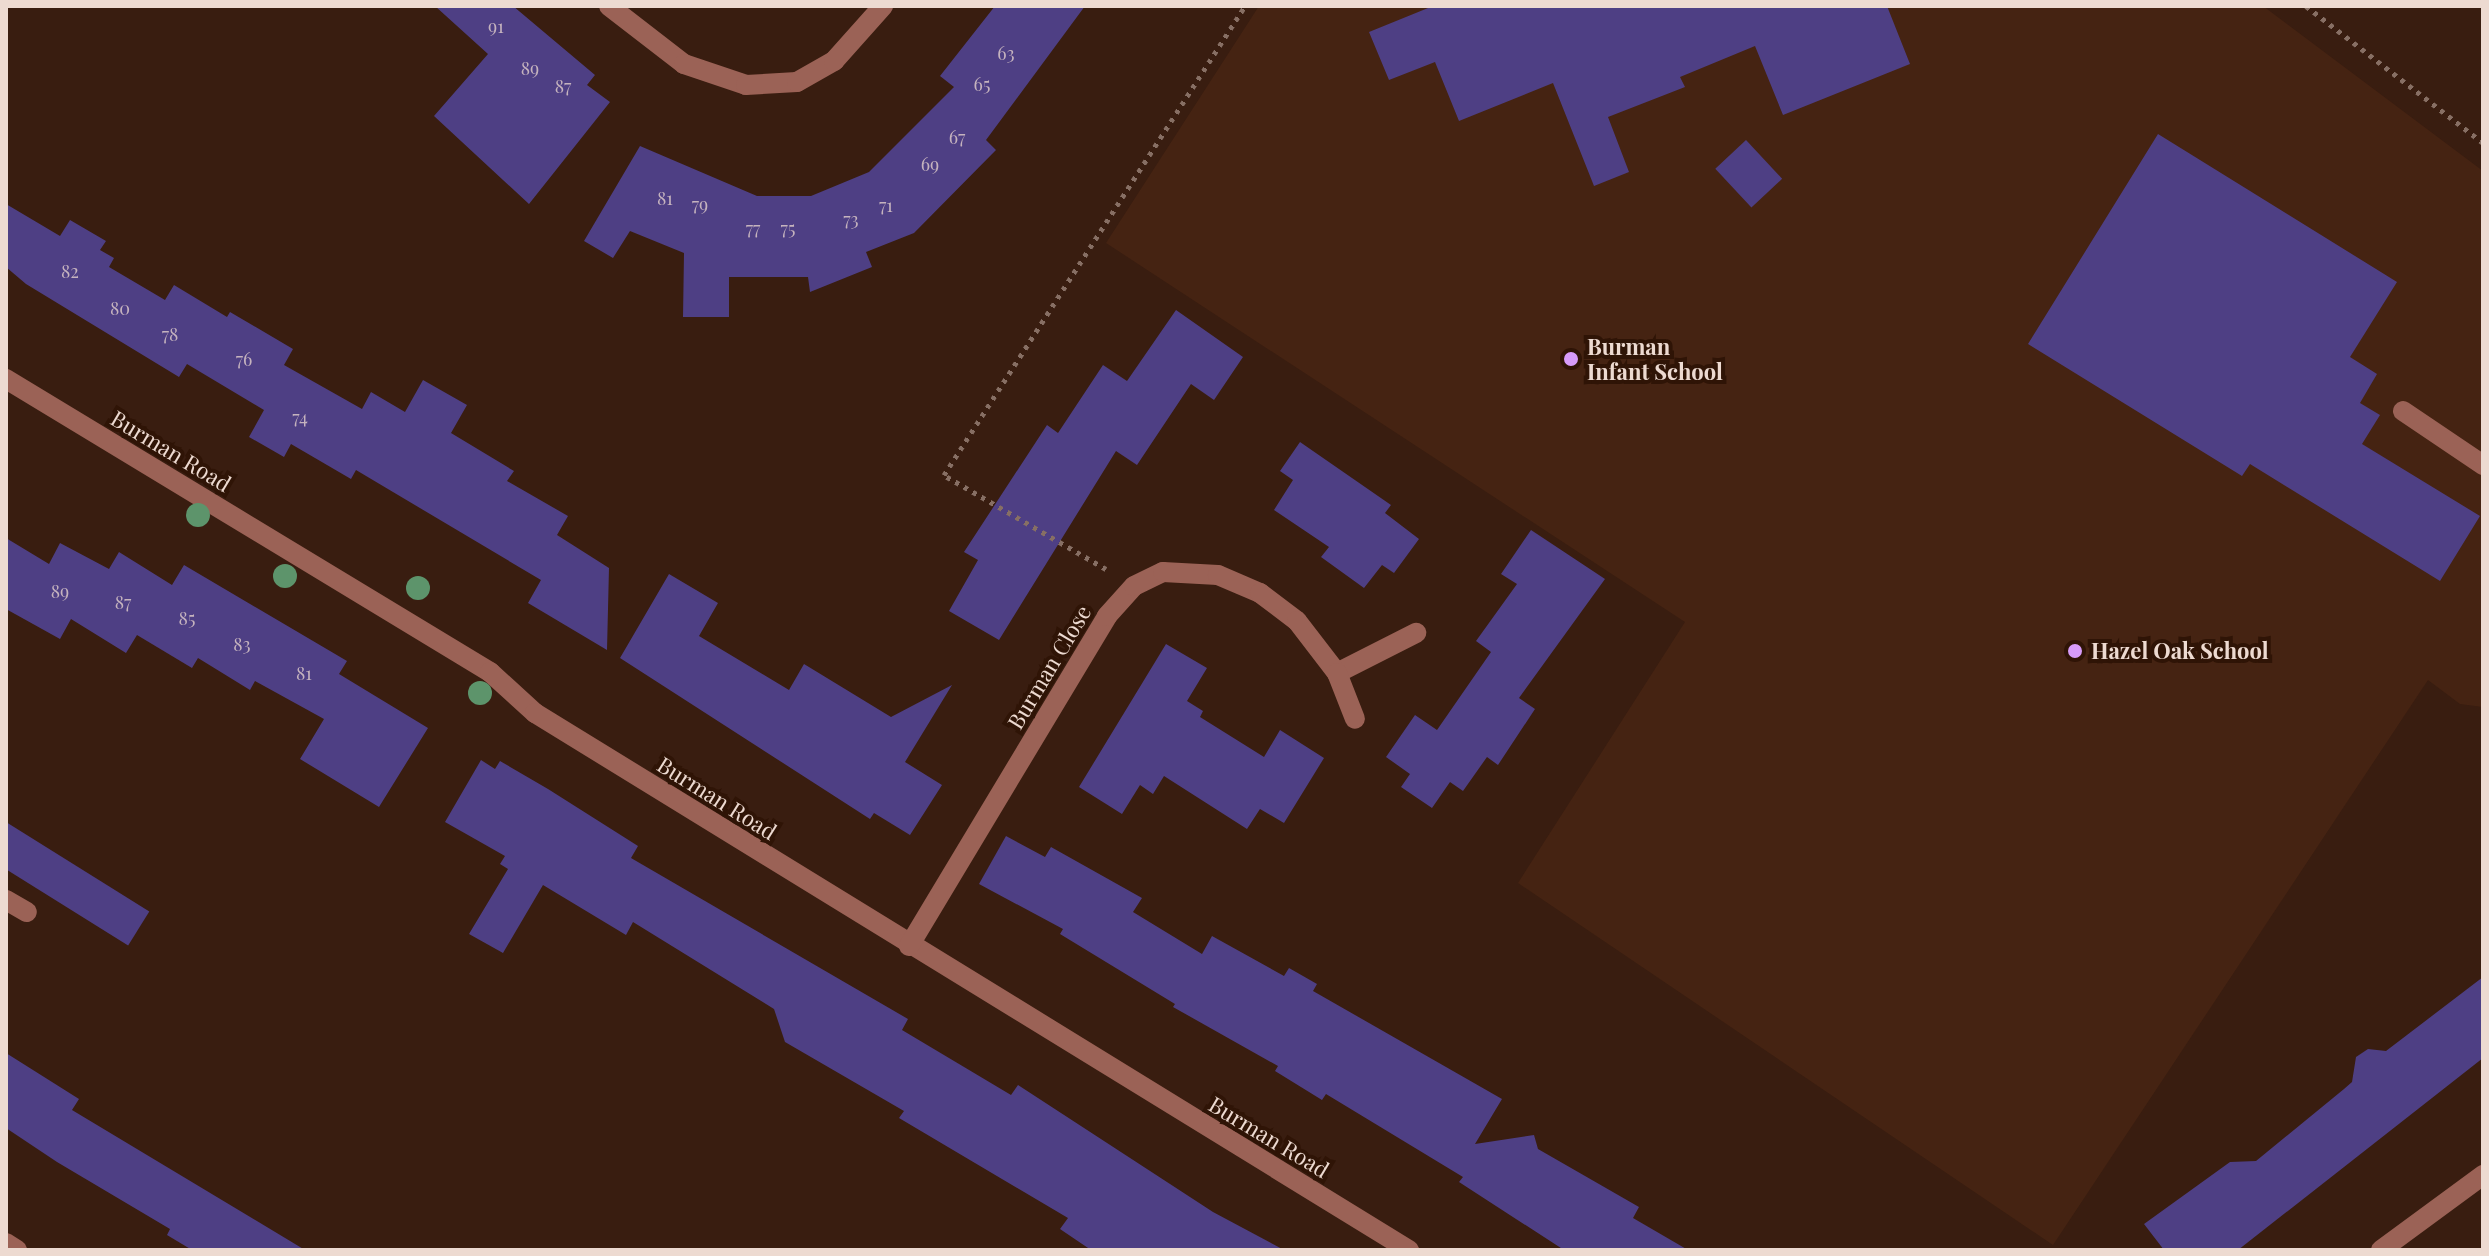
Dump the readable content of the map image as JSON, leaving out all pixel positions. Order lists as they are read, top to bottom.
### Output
{
  "streets": {
    "street": ["Burman Road", "Burman Close"]
  },
  "crossings": [
    ["Burman Road", "Burman Close"]
  ],
  "places": ["Burman Infant School", "Hazel Oak School"],
  "house_numbers": [
    "91",
    "63",
    "89",
    "65",
    "87",
    "67",
    "69",
    "81",
    "79",
    "71",
    "73",
    "77",
    "75",
    "82",
    "80",
    "78",
    "76",
    "74",
    "89",
    "87",
    "85",
    "83",
    "81"
  ]
}
